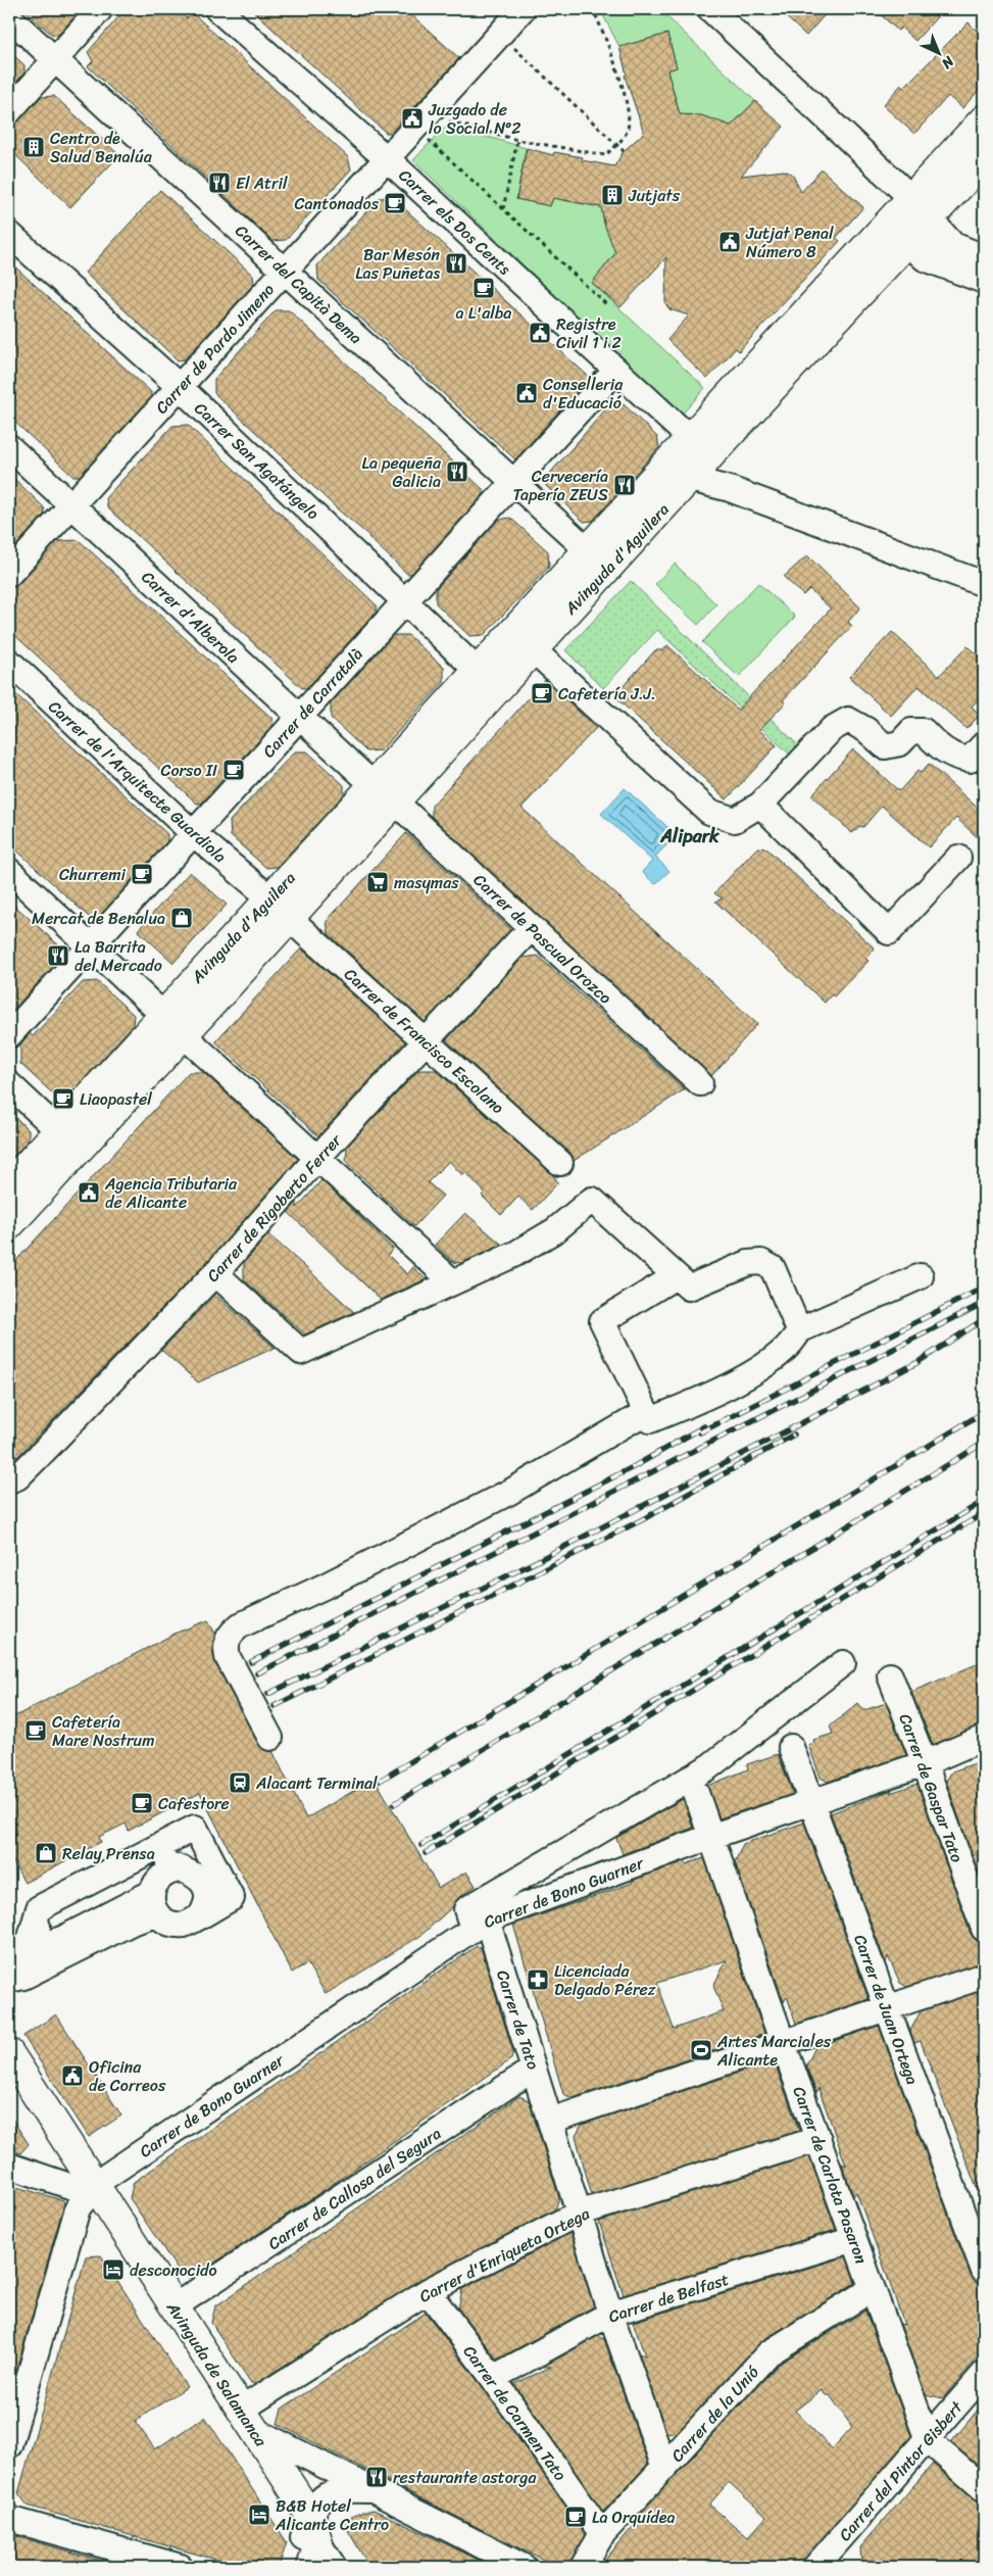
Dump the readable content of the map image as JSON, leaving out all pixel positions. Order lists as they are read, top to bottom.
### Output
{
  "streets": {
    "main road": ["Avinguda d'Aguilera", "Avinguda de Salamanca"],
    "street": [
      "Carrer els Dos Cents",
      "Carrer del Capità Dema",
      "Carrer de Pardo Jimeno",
      "Carrer San Agatángelo",
      "Carrer d'Alberola",
      "Carrer de Carratalà",
      "Carrer de l'Arquitecte Guardiola",
      "Carrer de Pascual Orozco",
      "Carrer de Francisco Escolano",
      "Carrer de Rigoberto Ferrer",
      "Carrer de Gaspar Tato",
      "Carrer de Bono Guarner",
      "Carrer de Juan Ortega",
      "Carrer de Tato",
      "Carrer de Carlota Pasaron",
      "Carrer de Callosa del Segura",
      "Carrer d'Enriqueta Ortega",
      "Carrer de Belfast",
      "Carrer de Carmen Tato",
      "Carrer de la Unió",
      "Carrer del Pintor Gisbert"
    ]
  },
  "crossings": [
    ["Carrer els Dos Cents", "Carrer de Pardo Jimeno"],
    ["Carrer els Dos Cents", "Avinguda d'Aguilera"],
    ["Carrer els Dos Cents", "Carrer de Carratalà"],
    ["Carrer del Capità Dema", "Carrer de Pardo Jimeno"],
    ["Carrer del Capità Dema", "Avinguda d'Aguilera"],
    ["Carrer del Capità Dema", "Carrer de Carratalà"],
    ["Carrer de Pardo Jimeno", "Carrer San Agatángelo"],
    ["Carrer de Pardo Jimeno", "Carrer d'Alberola"],
    ["Carrer San Agatángelo", "Avinguda d'Aguilera"],
    ["Carrer San Agatángelo", "Carrer de Carratalà"],
    ["Avinguda d'Aguilera", "Carrer d'Alberola"],
    ["Avinguda d'Aguilera", "Carrer de l'Arquitecte Guardiola"],
    ["Avinguda d'Aguilera", "Carrer de Pascual Orozco"],
    ["Avinguda d'Aguilera", "Carrer de Francisco Escolano"],
    ["Carrer d'Alberola", "Carrer de Carratalà"],
    ["Carrer d'Alberola", "Carrer de Pascual Orozco"],
    ["Carrer de Carratalà", "Carrer de l'Arquitecte Guardiola"],
    ["Carrer de Pascual Orozco", "Carrer de Rigoberto Ferrer"],
    ["Carrer de Francisco Escolano", "Carrer de Rigoberto Ferrer"],
    ["Carrer de Gaspar Tato", "Carrer de Bono Guarner"],
    ["Carrer de Bono Guarner", "Carrer de Juan Ortega"],
    ["Carrer de Bono Guarner", "Carrer de Tato"],
    ["Carrer de Bono Guarner", "Carrer de Carlota Pasaron"],
    ["Carrer de Bono Guarner", "Avinguda de Salamanca"],
    ["Carrer de Tato", "Carrer de Callosa del Segura"],
    ["Carrer de Tato", "Carrer d'Enriqueta Ortega"],
    ["Carrer de Tato", "Carrer de Belfast"],
    ["Carrer de Tato", "Carrer de la Unió"],
    ["Carrer de Carlota Pasaron", "Carrer d'Enriqueta Ortega"],
    ["Carrer de Carlota Pasaron", "Carrer de Belfast"],
    ["Carrer de Carlota Pasaron", "Carrer de la Unió"],
    ["Carrer de Carlota Pasaron", "Carrer del Pintor Gisbert"],
    ["Carrer de Callosa del Segura", "Avinguda de Salamanca"],
    ["Carrer d'Enriqueta Ortega", "Avinguda de Salamanca"],
    ["Carrer d'Enriqueta Ortega", "Carrer de Carmen Tato"],
    ["Carrer de Belfast", "Carrer de Carmen Tato"],
    ["Carrer de Carmen Tato", "Carrer de la Unió"]
  ],
  "districts": ["Alipark"],
  "places": {
    "public building": [
      "Juzgado de lo Social Nº2",
      "Jutjat Penal Número 8",
      "Registre Civil 1 i 2",
      "Conselleria d'Educació",
      "Agencia Tributaria de Alicante",
      "Oficina de Correos"
    ],
    "building": ["Centro de Salud Benalúa", "Jutjats"],
    "restaurant": [
      "El Atril",
      "Bar Mesón Las Puñetas",
      "La pequeña Galicia",
      "Cervecería Tapería ZEUS",
      "La Barrita del Mercado",
      "restaurante astorga"
    ],
    "cafe": [
      "Cantonados",
      "a L'alba",
      "Cafetería J.J.",
      "Corso II",
      "Churremi",
      "Liaopastel",
      "Cafetería Mare Nostrum",
      "Cafestore",
      "La Orquídea"
    ],
    "supermarket": ["masymas"],
    "shop": ["Mercat de Benalua", "Relay Prensa"],
    "station": ["Alacant Terminal"],
    "pharmacy": ["Licenciada Delgado Pérez"],
    "sports": ["Artes Marciales Alicante"],
    "hotel": ["desconocido", "B&B Hotel Alicante Centro"]
  },
  "north": "bottom right"
}
